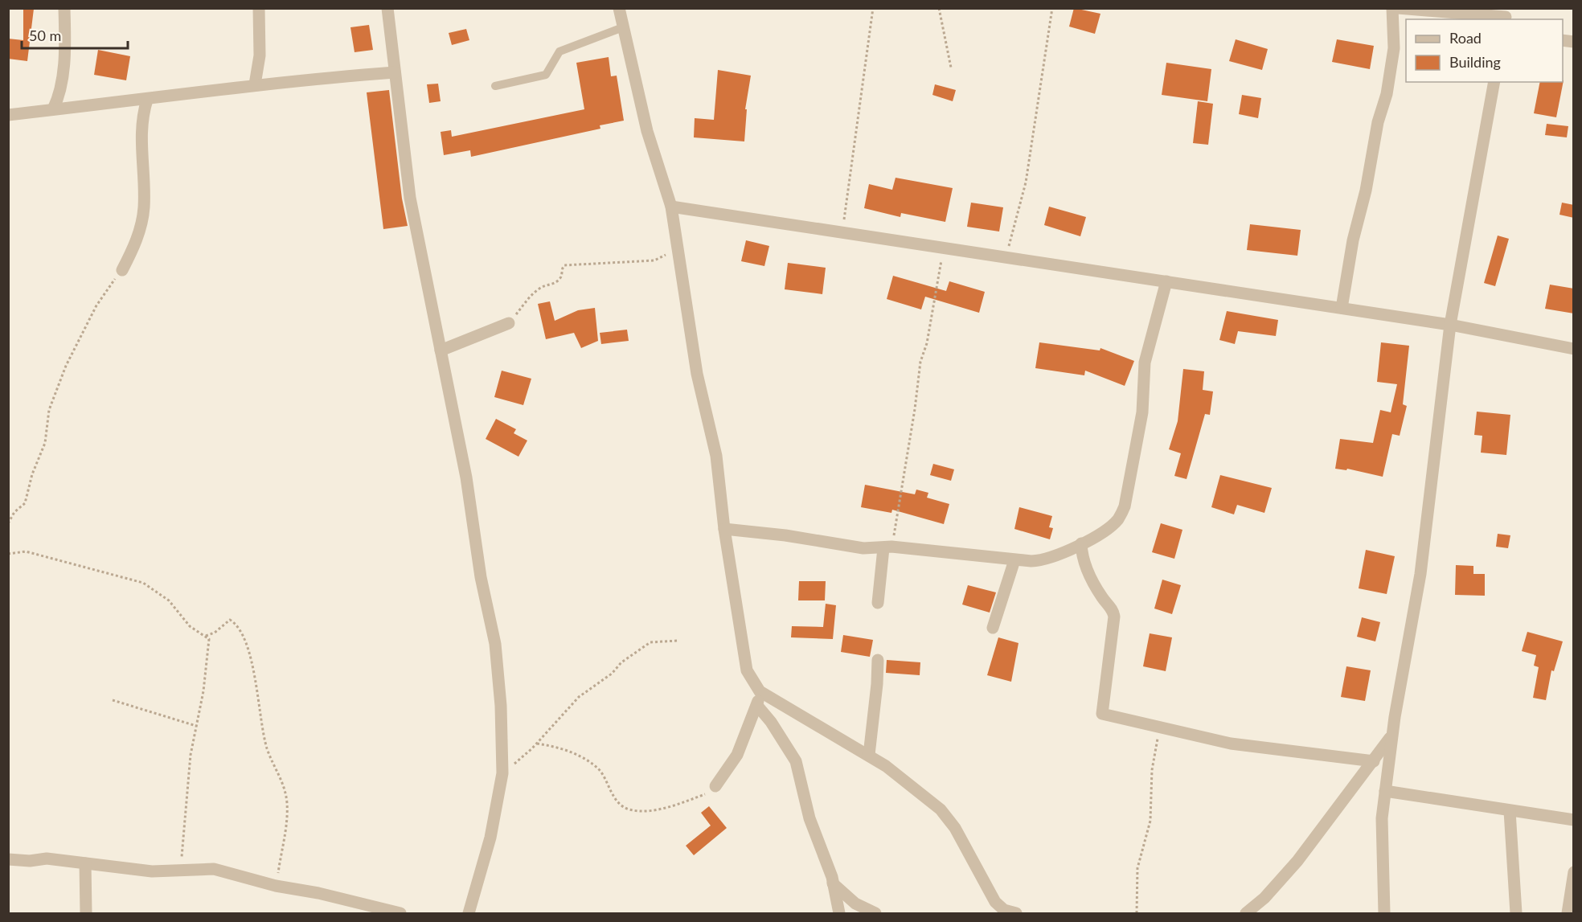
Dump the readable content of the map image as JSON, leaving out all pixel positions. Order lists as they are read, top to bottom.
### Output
{
  "legend": ["Road", "Building"],
  "scale_bar": "50 m"
}
